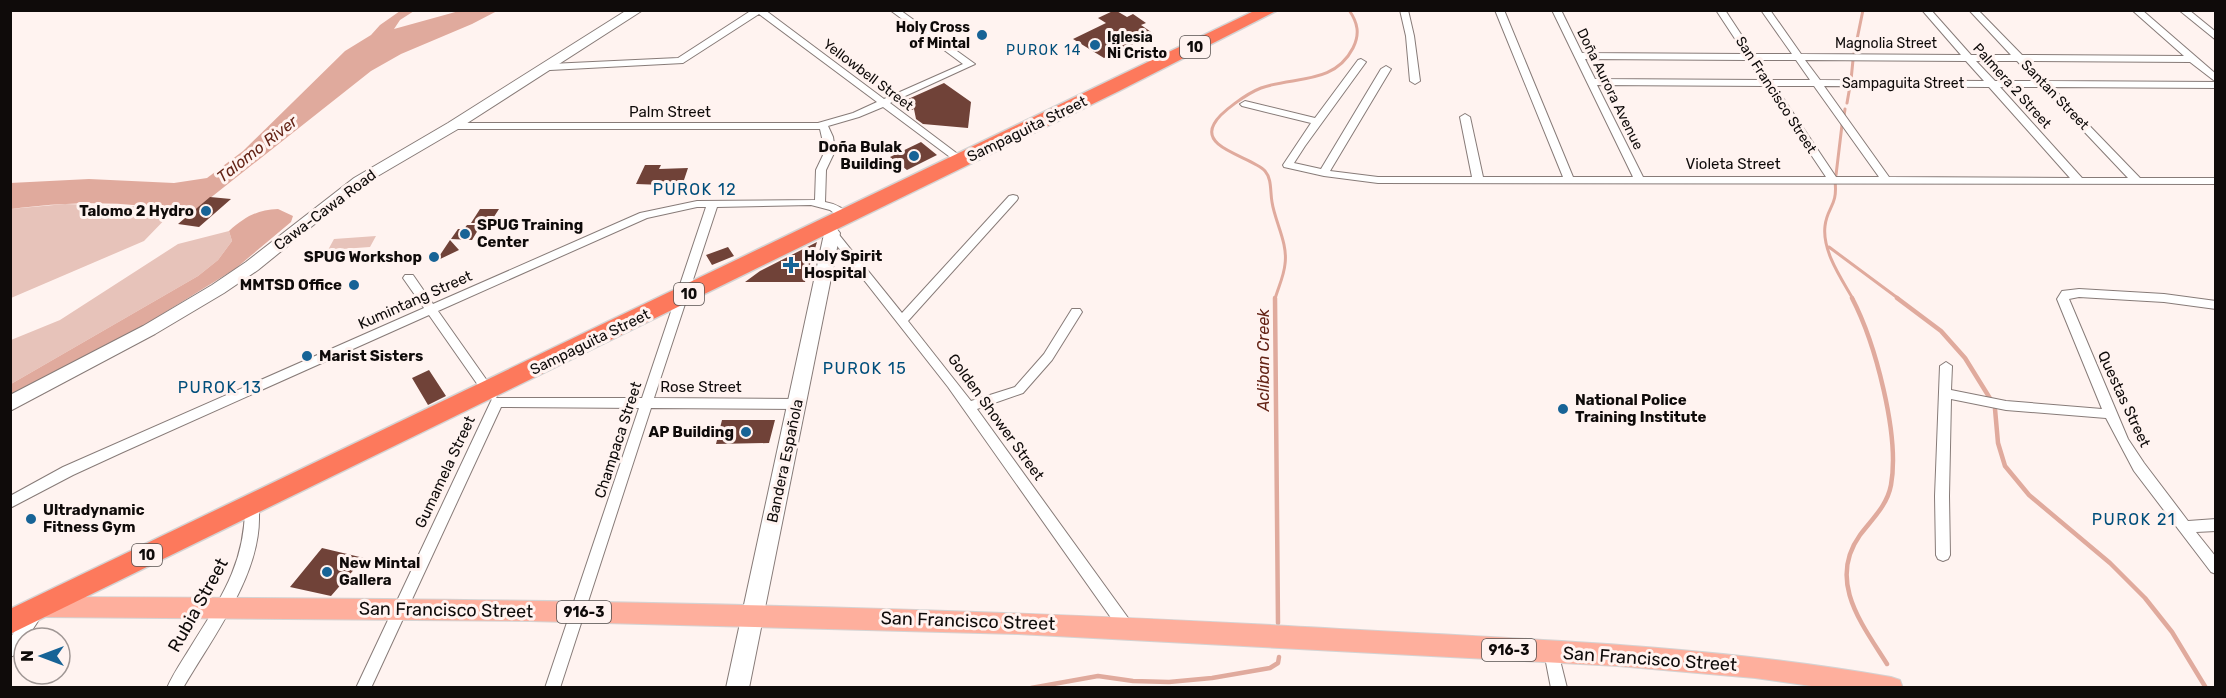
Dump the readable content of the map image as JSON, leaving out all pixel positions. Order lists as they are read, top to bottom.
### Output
{
  "streets": {
    "highway": ["10", "Sampaguita Street"],
    "main road": ["San Francisco Street", "916-3"],
    "street": [
      "Magnolia Street",
      "Yellowbell Street",
      "Palmera 2 Street",
      "Doña Aurora Avenue",
      "Santan Street",
      "Palm Street",
      "Violeta Street",
      "Cawa-Cawa Road",
      "Kumintang Street",
      "Rose Street",
      "Questas Street",
      "Golden Shower Street",
      "Champaca Street",
      "Bandera Española",
      "Gumamela Street",
      "Rubia Street"
    ]
  },
  "crossings": [
    ["Magnolia Street", "Palmera 2 Street"],
    ["Magnolia Street", "Doña Aurora Avenue"],
    ["Magnolia Street", "San Francisco Street"],
    ["Magnolia Street", "Santan Street"],
    ["Yellowbell Street", "Sampaguita Street"],
    ["Yellowbell Street", "Palm Street"],
    ["Sampaguita Street", "Palmera 2 Street"],
    ["Sampaguita Street", "Doña Aurora Avenue"],
    ["Sampaguita Street", "San Francisco Street"],
    ["Sampaguita Street", "Santan Street"],
    ["Sampaguita Street", "Kumintang Street"],
    ["Sampaguita Street", "Rose Street"],
    ["Sampaguita Street", "Golden Shower Street"],
    ["Sampaguita Street", "Champaca Street"],
    ["Sampaguita Street", "Bandera Española"],
    ["Sampaguita Street", "Gumamela Street"],
    ["Sampaguita Street", "Rubia Street"],
    ["Palmera 2 Street", "Violeta Street"],
    ["Doña Aurora Avenue", "Violeta Street"],
    ["San Francisco Street", "Violeta Street"],
    ["San Francisco Street", "Golden Shower Street"],
    ["San Francisco Street", "Champaca Street"],
    ["San Francisco Street", "Bandera Española"],
    ["San Francisco Street", "Gumamela Street"],
    ["San Francisco Street", "Rubia Street"],
    ["Santan Street", "Violeta Street"],
    ["Palm Street", "Cawa-Cawa Road"],
    ["Kumintang Street", "Golden Shower Street"],
    ["Kumintang Street", "Champaca Street"],
    ["Kumintang Street", "Bandera Española"],
    ["Rose Street", "Champaca Street"],
    ["Rose Street", "Bandera Española"],
    ["Rose Street", "Gumamela Street"],
    ["Golden Shower Street", "Bandera Española"]
  ],
  "districts": [
    "PUROK 14",
    "PUROK 12",
    "PUROK 15",
    "PUROK 13",
    "PUROK 21"
  ],
  "water": ["Talomo River", "Acliban Creek"],
  "places": {
    "other": [
      "Holy Cross of Mintal",
      "Iglesia Ni Cristo",
      "Doña Bulak Building",
      "Talomo 2 Hydro",
      "SPUG Training Center",
      "SPUG Workshop",
      "MMTSD Office",
      "Marist Sisters",
      "National Police Training Institute",
      "AP Building",
      "Ultradynamic Fitness Gym",
      "New Mintal Gallera"
    ],
    "health": ["Holy Spirit Hospital"]
  },
  "north": "left"
}
